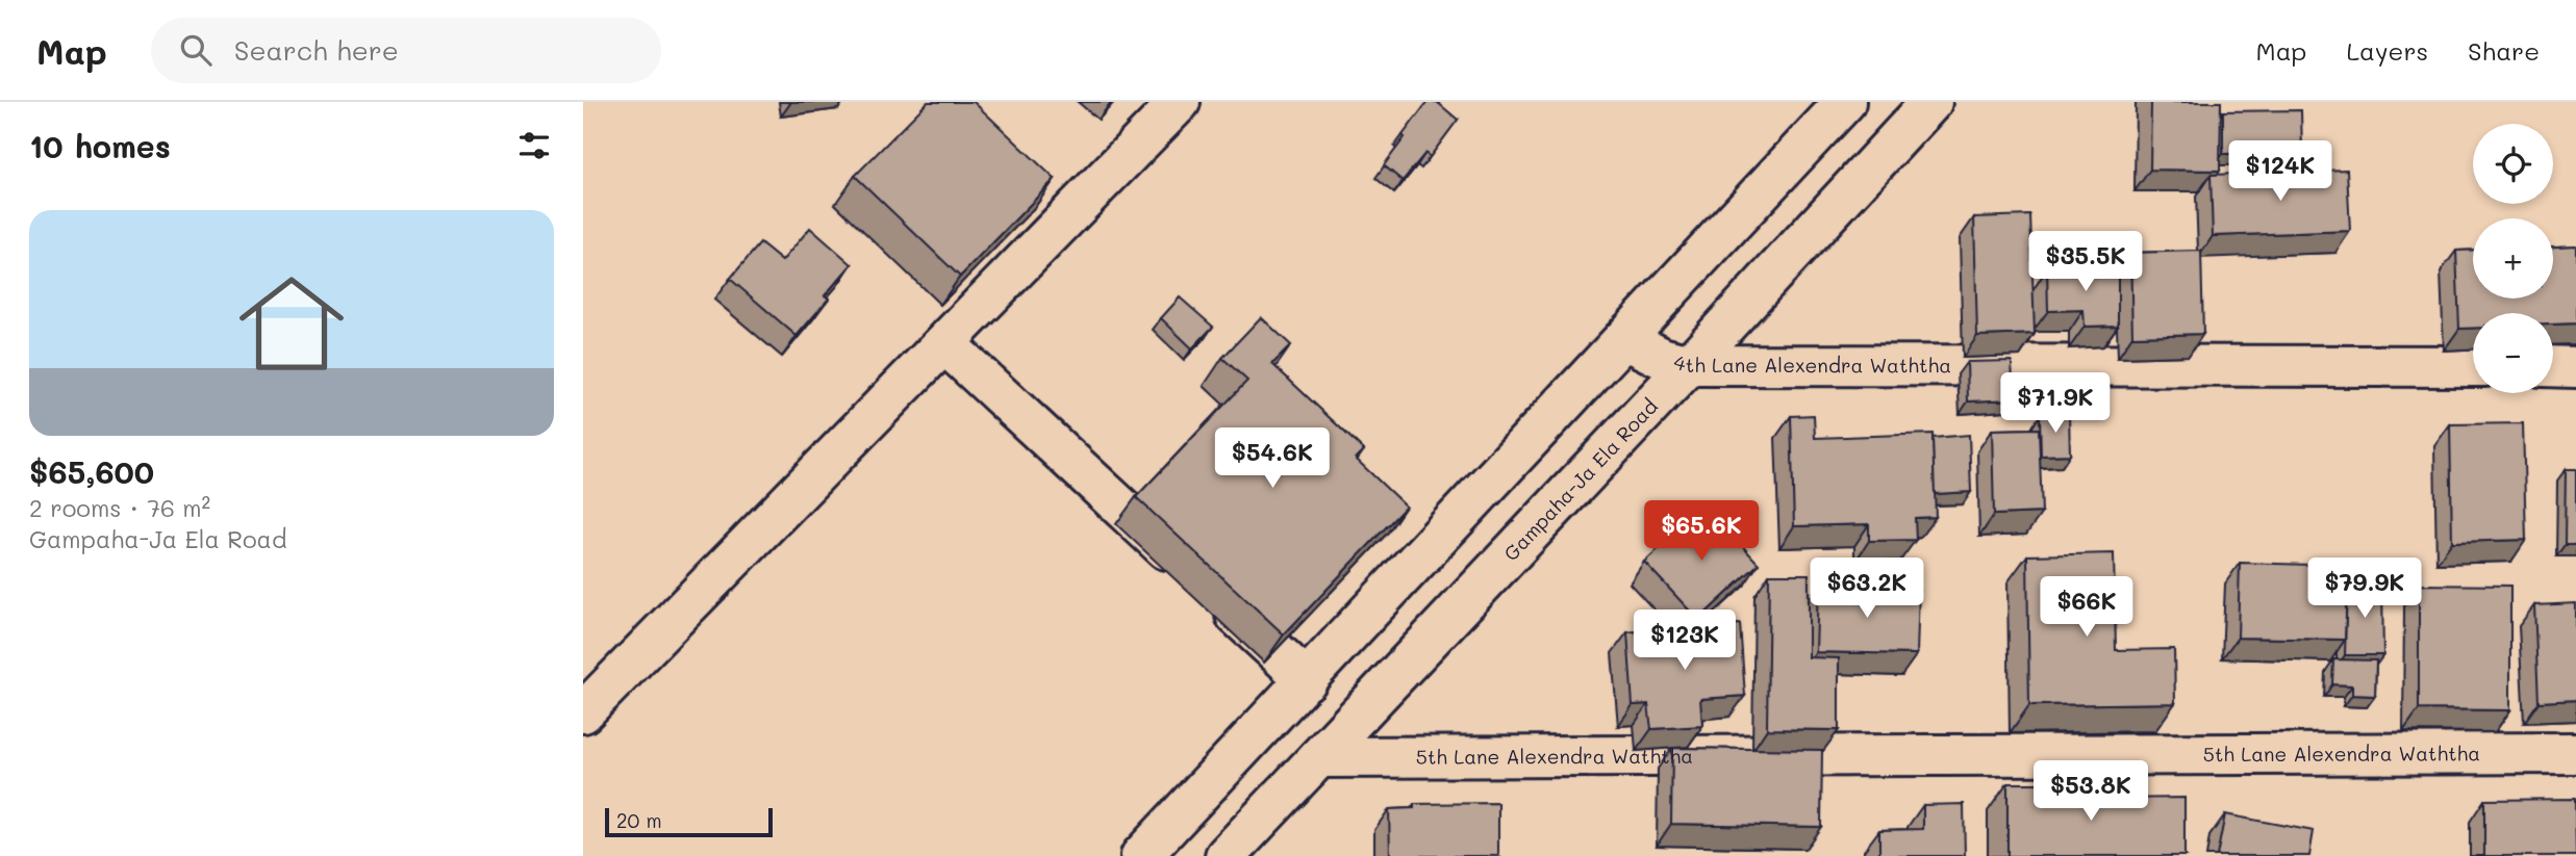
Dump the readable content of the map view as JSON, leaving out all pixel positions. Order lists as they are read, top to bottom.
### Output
{
  "streets": {
    "main road": ["4th Lane Alexendra Waththa", "Gampaha-Ja Ela Road", "5th Lane Alexendra Waththa"]
  },
  "crossings": [
    ["4th Lane Alexendra Waththa", "Gampaha-Ja Ela Road"],
    ["Gampaha-Ja Ela Road", "5th Lane Alexendra Waththa"]
  ],
  "scale_bar": "20 m",
  "page": {
    "header": "Map",
    "search": "Search here",
    "nav": ["Map", "Layers", "Share"],
    "heading": "10 homes",
    "map_buttons": ["+", "−"],
    "price": [
      "$124K",
      "$35.5K",
      "$71.9K",
      "$54.6K",
      "$65.6K",
      "$63.2K",
      "$79.9K",
      "$66K",
      "$123K",
      "$53.8K"
    ],
    "list": [
      {
        "name": "$65,600",
        "note": "2 rooms · 76 m² · Gampaha-Ja Ela Road"
      }
    ],
    "scale": "20 m"
  }
}
